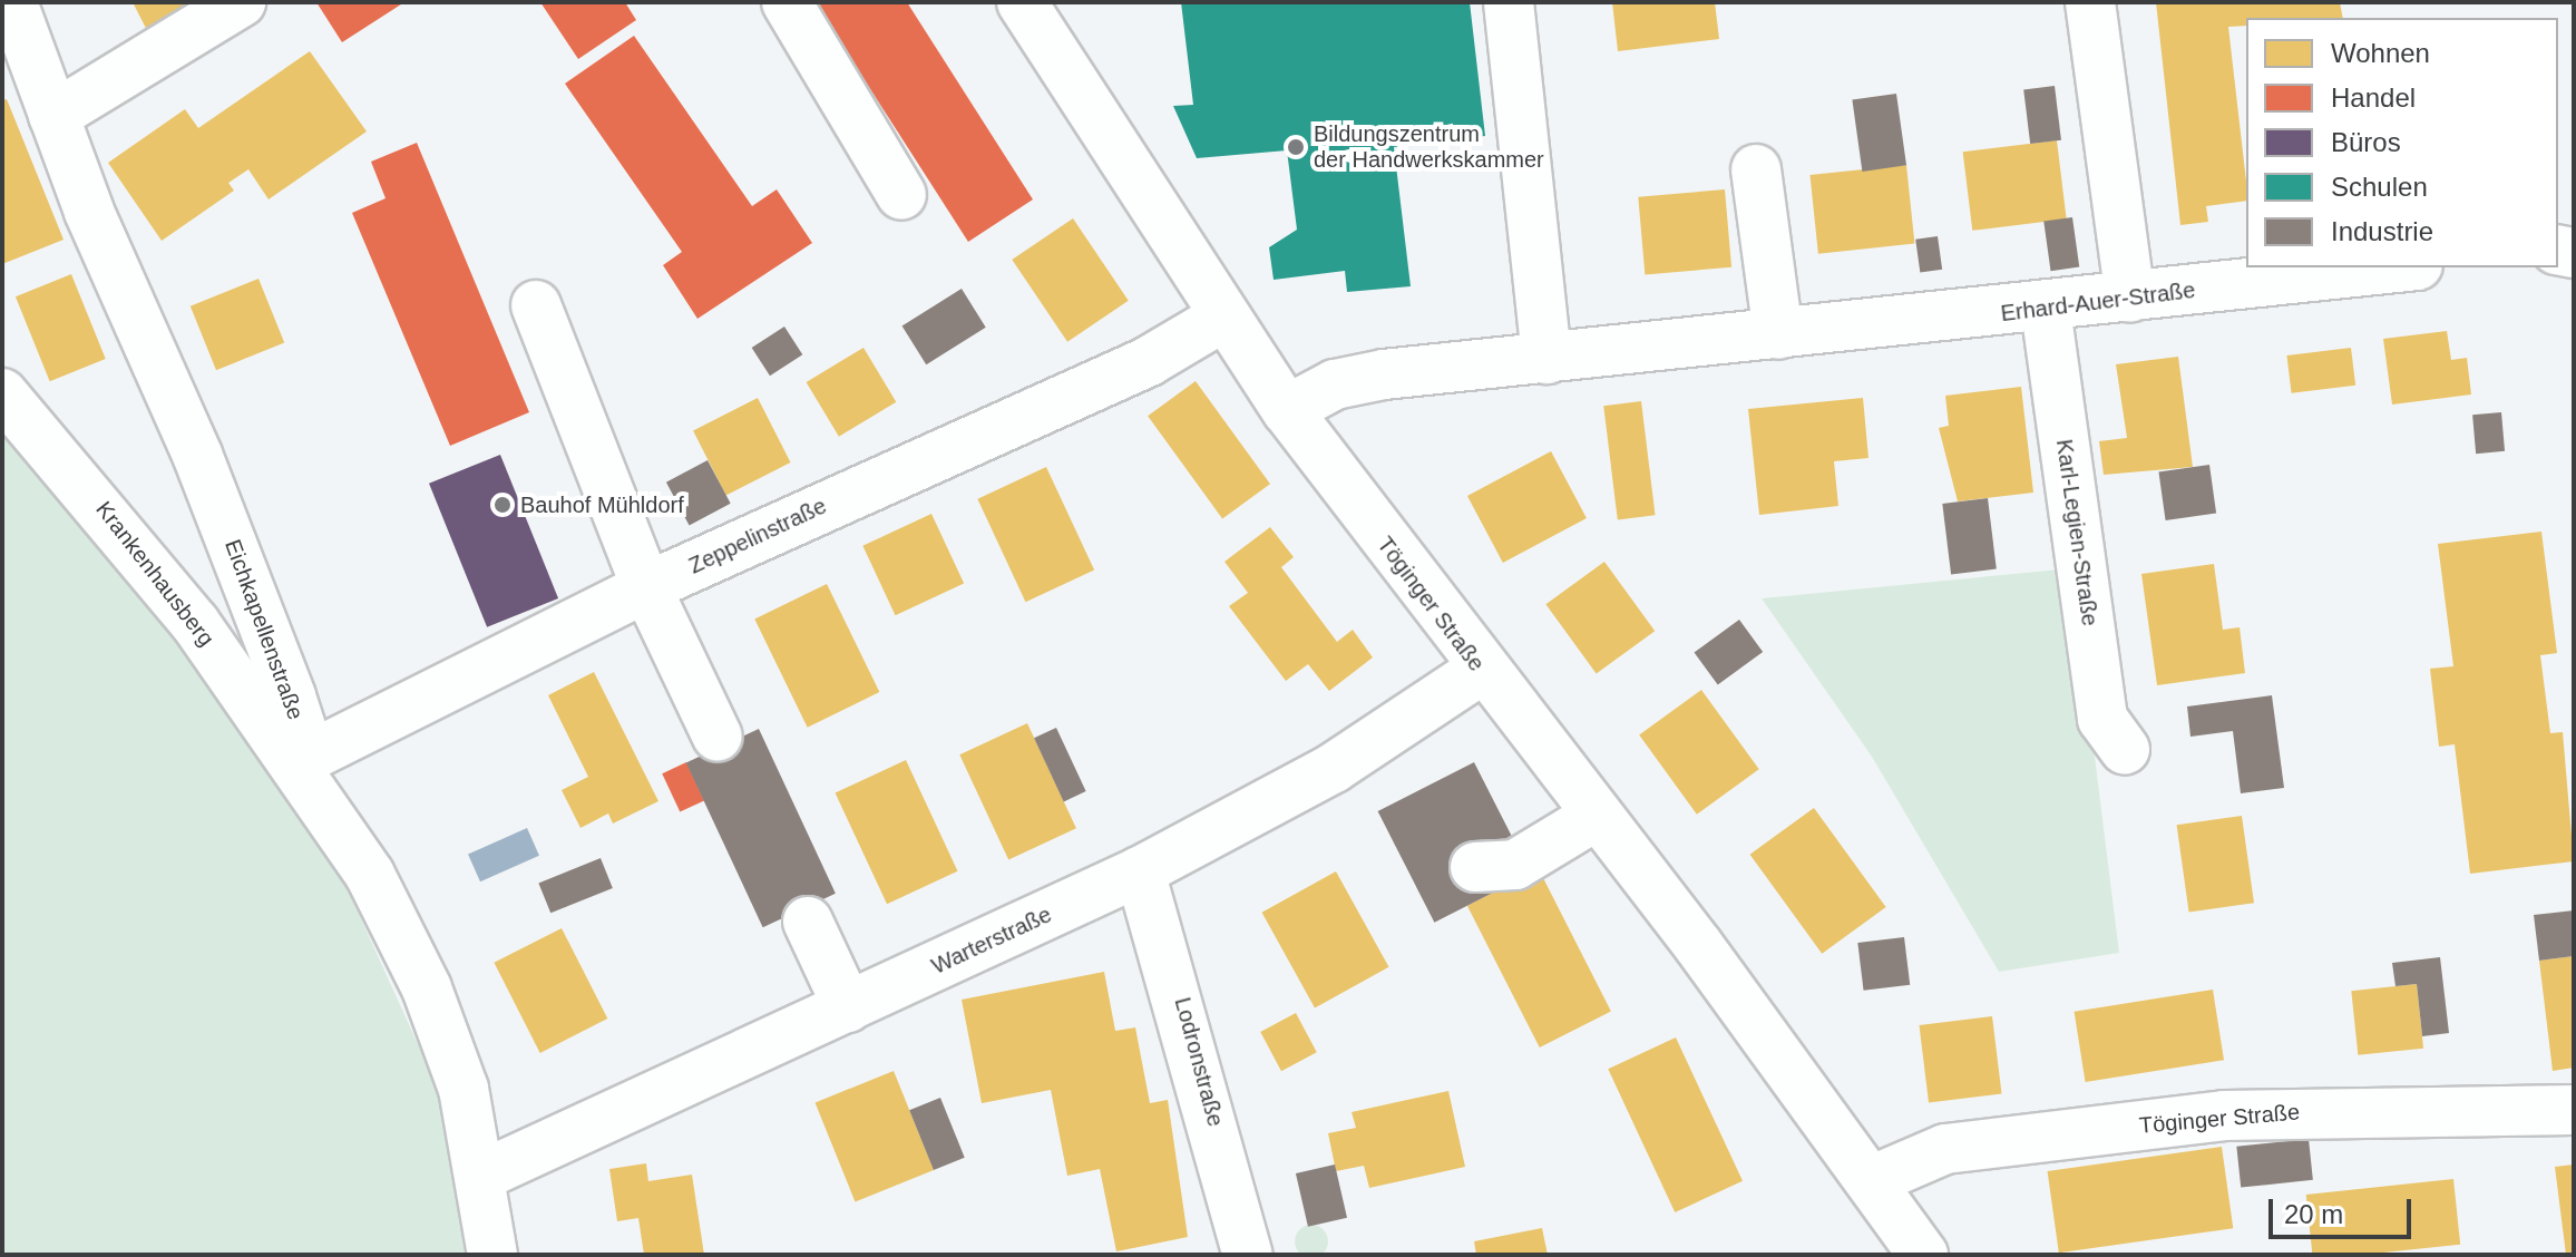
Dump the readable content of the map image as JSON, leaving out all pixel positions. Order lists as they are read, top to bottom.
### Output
{
  "streets": {
    "street": [
      "Erhard-Auer-Straße",
      "Karl-Legien-Straße",
      "Zeppelinstraße",
      "Krankenhausberg",
      "Töginger Straße",
      "Eichkapellenstraße",
      "Warterstraße",
      "Lodronstraße"
    ]
  },
  "crossings": [
    ["Erhard-Auer-Straße", "Karl-Legien-Straße"],
    ["Erhard-Auer-Straße", "Töginger Straße"],
    ["Zeppelinstraße", "Krankenhausberg"],
    ["Zeppelinstraße", "Töginger Straße"],
    ["Zeppelinstraße", "Eichkapellenstraße"],
    ["Krankenhausberg", "Eichkapellenstraße"],
    ["Töginger Straße", "Warterstraße"],
    ["Warterstraße", "Lodronstraße"]
  ],
  "places": ["Bildungszentrum der Handwerkskammer", "Bauhof Mühldorf"],
  "legend": [
    "Wohnen",
    "Handel",
    "Büros",
    "Schulen",
    "Industrie"
  ],
  "scale_bar": "20 m"
}
